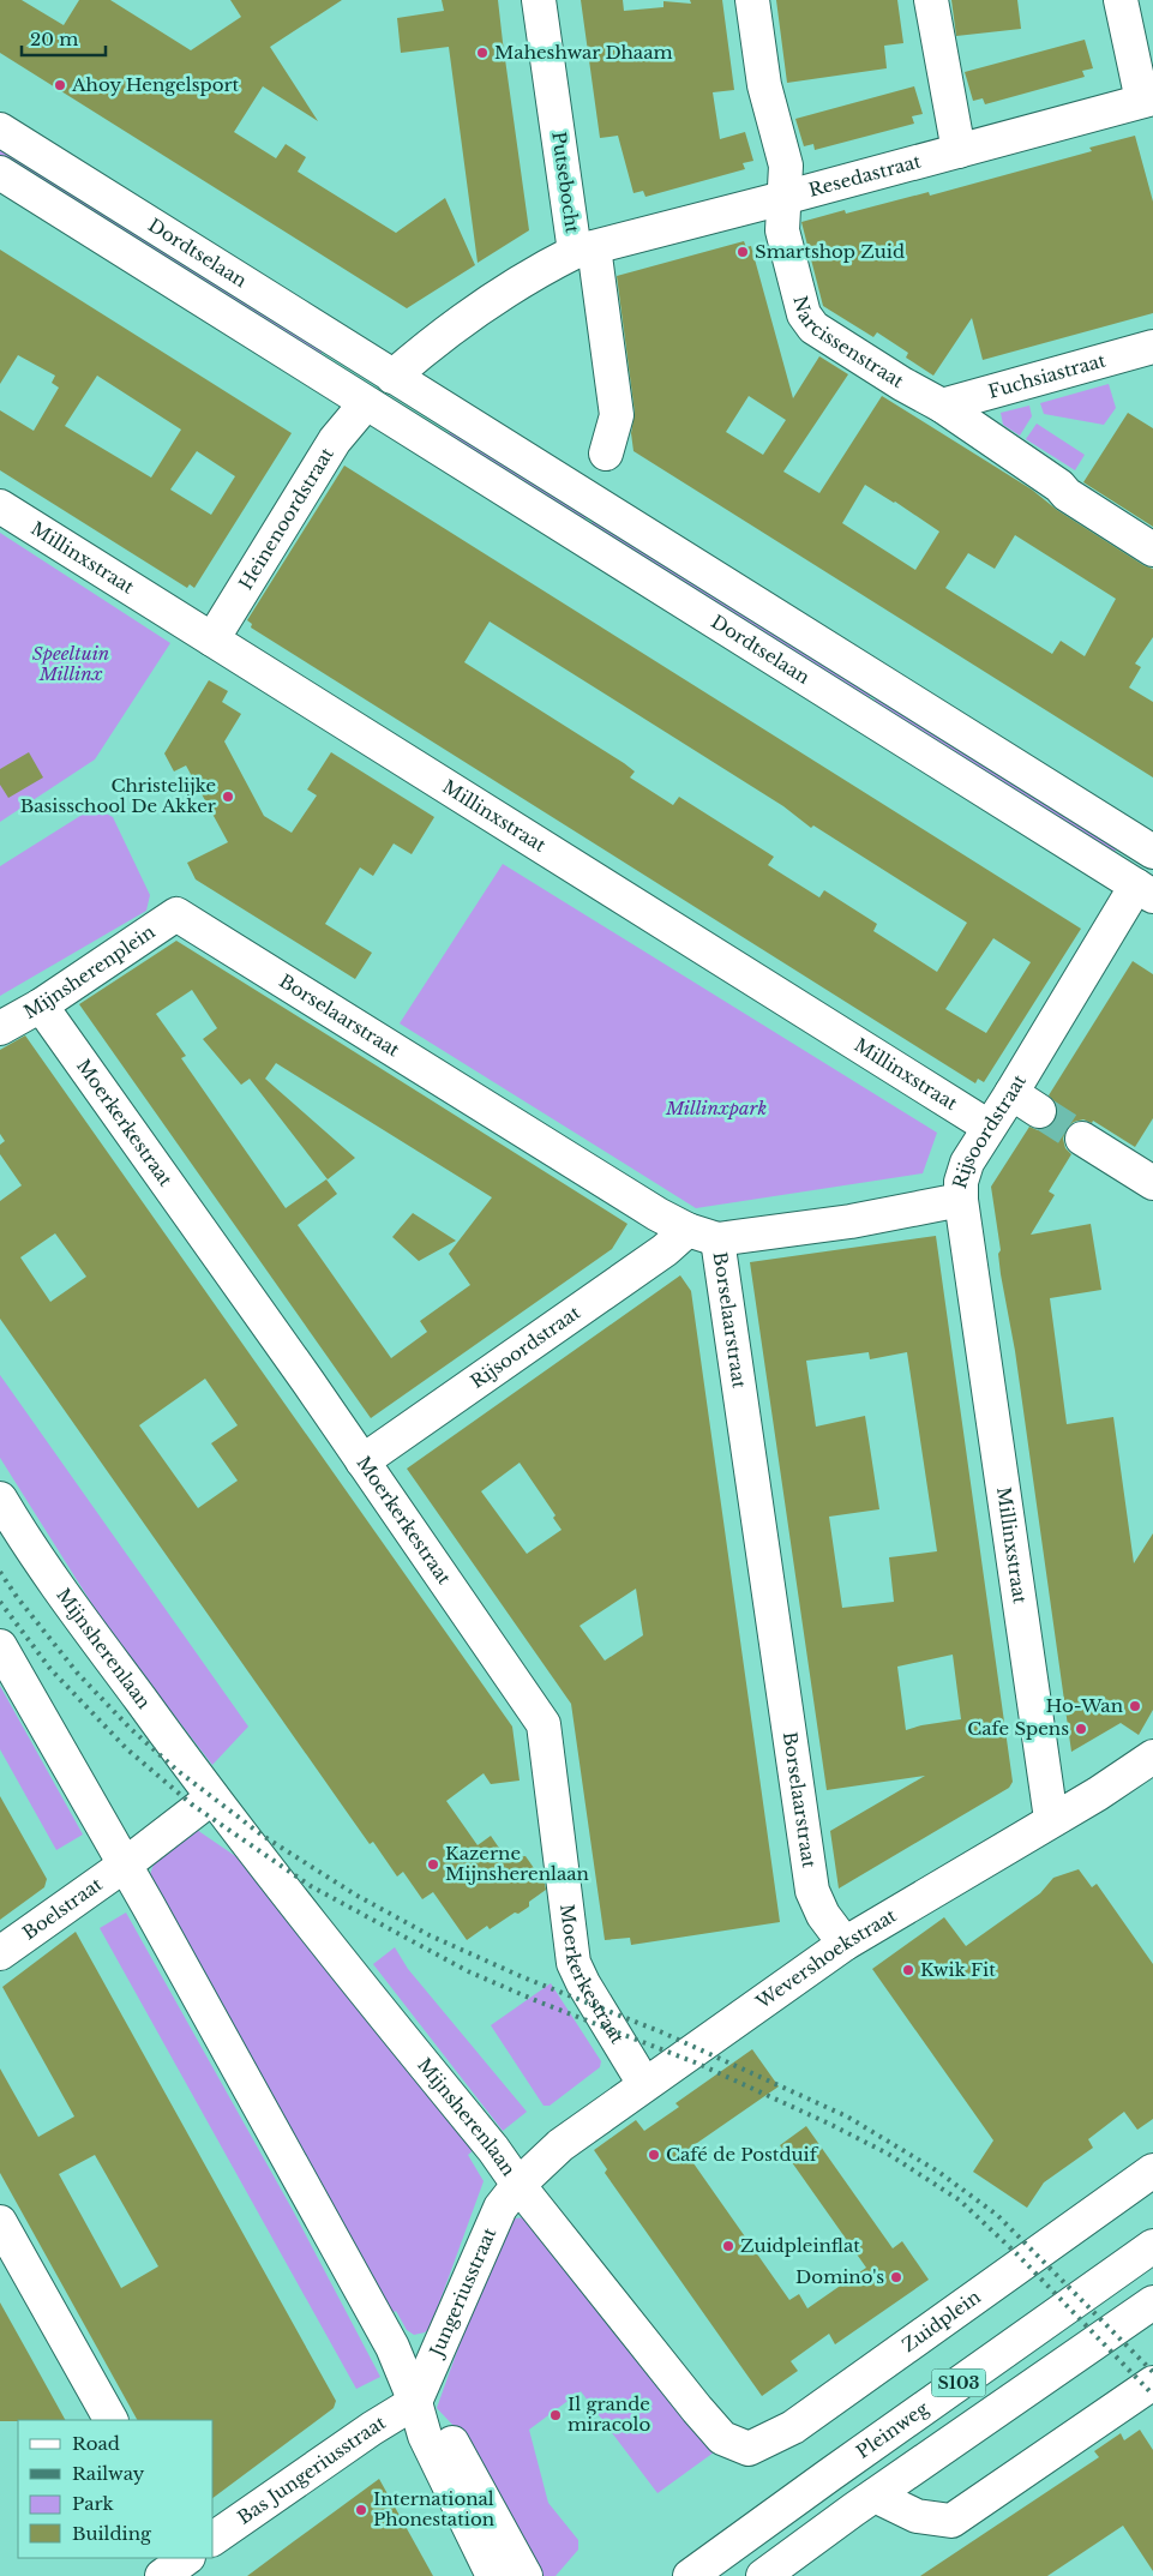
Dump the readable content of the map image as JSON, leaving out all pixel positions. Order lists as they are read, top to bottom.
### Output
{
  "streets": {
    "street": [
      "Resedastraat",
      "Putsebocht",
      "Dordtselaan",
      "Narcissenstraat",
      "Fuchsiastraat",
      "Heinenoordstraat",
      "Millinxstraat",
      "Mijnsherenplein",
      "Borselaarstraat",
      "Moerkerkestraat",
      "Rijsoordstraat",
      "Mijnsherenlaan",
      "Boelstraat",
      "Wevershoekstraat",
      "Jungeriusstraat",
      "Zuidplein",
      "S103",
      "Pleinweg",
      "Bas Jungeriusstraat"
    ]
  },
  "crossings": [
    ["Resedastraat", "Putsebocht"],
    ["Resedastraat", "Narcissenstraat"],
    ["Putsebocht", "Dordtselaan"],
    ["Dordtselaan", "Heinenoordstraat"],
    ["Dordtselaan", "Rijsoordstraat"],
    ["Narcissenstraat", "Fuchsiastraat"],
    ["Heinenoordstraat", "Millinxstraat"],
    ["Millinxstraat", "Rijsoordstraat"],
    ["Millinxstraat", "Wevershoekstraat"],
    ["Mijnsherenplein", "Borselaarstraat"],
    ["Mijnsherenplein", "Moerkerkestraat"],
    ["Borselaarstraat", "Rijsoordstraat"],
    ["Borselaarstraat", "Wevershoekstraat"],
    ["Moerkerkestraat", "Rijsoordstraat"],
    ["Moerkerkestraat", "Wevershoekstraat"],
    ["Mijnsherenlaan", "Wevershoekstraat"],
    ["Mijnsherenlaan", "Jungeriusstraat"],
    ["Mijnsherenlaan", "Zuidplein"],
    ["Wevershoekstraat", "Jungeriusstraat"],
    ["Jungeriusstraat", "Bas Jungeriusstraat"]
  ],
  "parks": ["Speeltuin Millinx", "Millinxpark"],
  "places": [
    "Maheshwar Dhaam",
    "Ahoy Hengelsport",
    "Smartshop Zuid",
    "Christelijke Basisschool De Akker",
    "Ho-Wan",
    "Cafe Spens",
    "Kazerne Mijnsherenlaan",
    "Kwik Fit",
    "Café de Postduif",
    "Zuidpleinflat",
    "Domino's",
    "Il grande miracolo",
    "International Phonestation"
  ],
  "legend": [
    "Road",
    "Railway",
    "Park",
    "Building"
  ],
  "scale_bar": "20 m"
}
